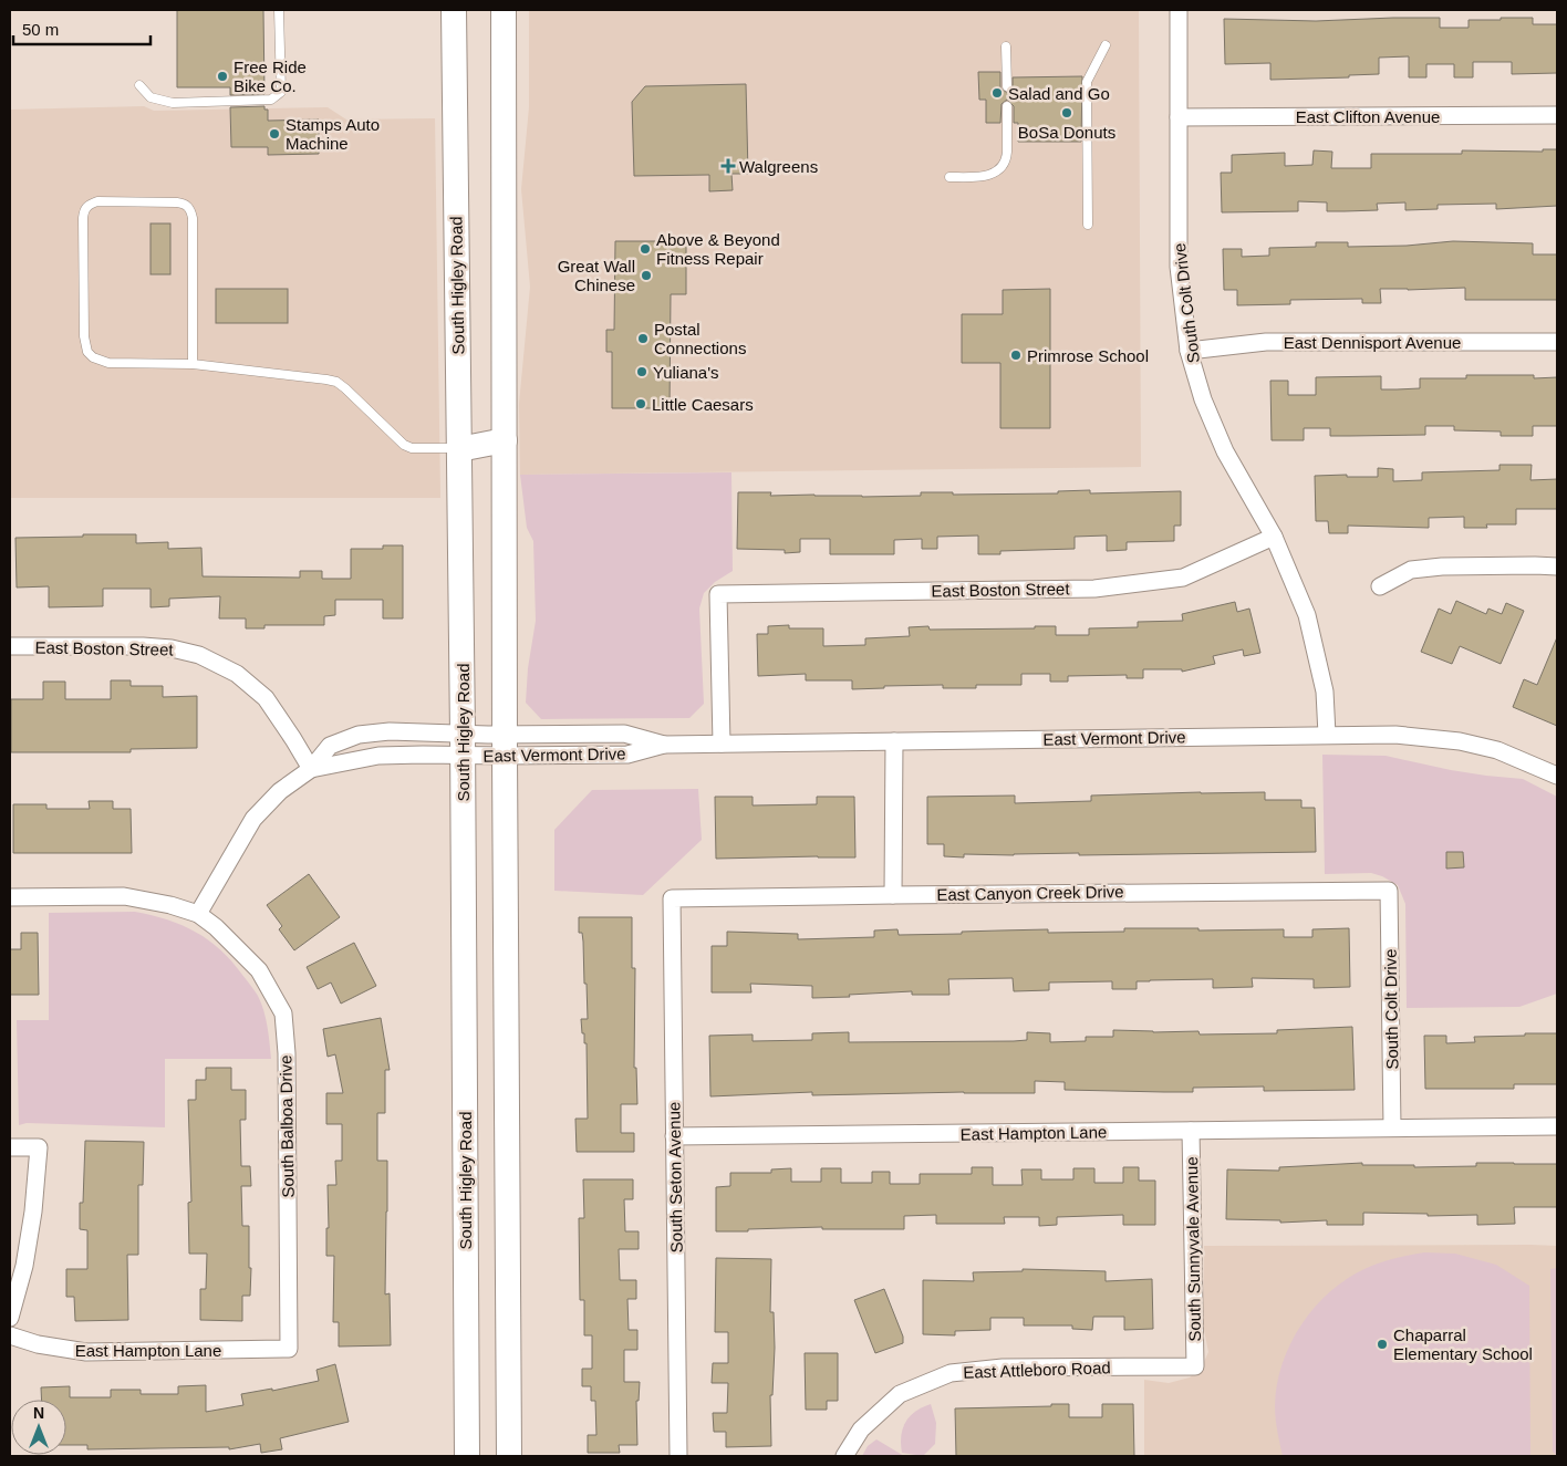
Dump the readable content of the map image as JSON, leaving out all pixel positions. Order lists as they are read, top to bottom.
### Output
{
  "streets": {
    "main road": ["South Higley Road"],
    "street": [
      "East Clifton Avenue",
      "South Colt Drive",
      "East Dennisport Avenue",
      "East Boston Street",
      "East Vermont Drive",
      "East Canyon Creek Drive",
      "South Balboa Drive",
      "East Hampton Lane",
      "South Seton Avenue",
      "South Sunnyvale Avenue",
      "East Attleboro Road"
    ]
  },
  "crossings": [
    ["East Clifton Avenue", "South Colt Drive"],
    ["South Higley Road", "East Vermont Drive"],
    ["South Colt Drive", "East Dennisport Avenue"],
    ["South Colt Drive", "East Boston Street"],
    ["South Colt Drive", "East Vermont Drive"],
    ["South Colt Drive", "East Canyon Creek Drive"],
    ["South Colt Drive", "East Hampton Lane"],
    ["East Boston Street", "East Vermont Drive"],
    ["East Vermont Drive", "South Balboa Drive"],
    ["East Canyon Creek Drive", "South Seton Avenue"],
    ["South Balboa Drive", "East Hampton Lane"],
    ["East Hampton Lane", "South Seton Avenue"],
    ["East Hampton Lane", "South Sunnyvale Avenue"],
    ["South Sunnyvale Avenue", "East Attleboro Road"]
  ],
  "places": {
    "other": [
      "Free Ride Bike Co.",
      "Salad and Go",
      "BoSa Donuts",
      "Stamps Auto Machine",
      "Above & Beyond Fitness Repair",
      "Great Wall Chinese",
      "Postal Connections",
      "Primrose School",
      "Yuliana's",
      "Little Caesars",
      "Chaparral Elementary School"
    ],
    "health": ["Walgreens"]
  },
  "scale_bar": "50 m",
  "north": "top"
}
